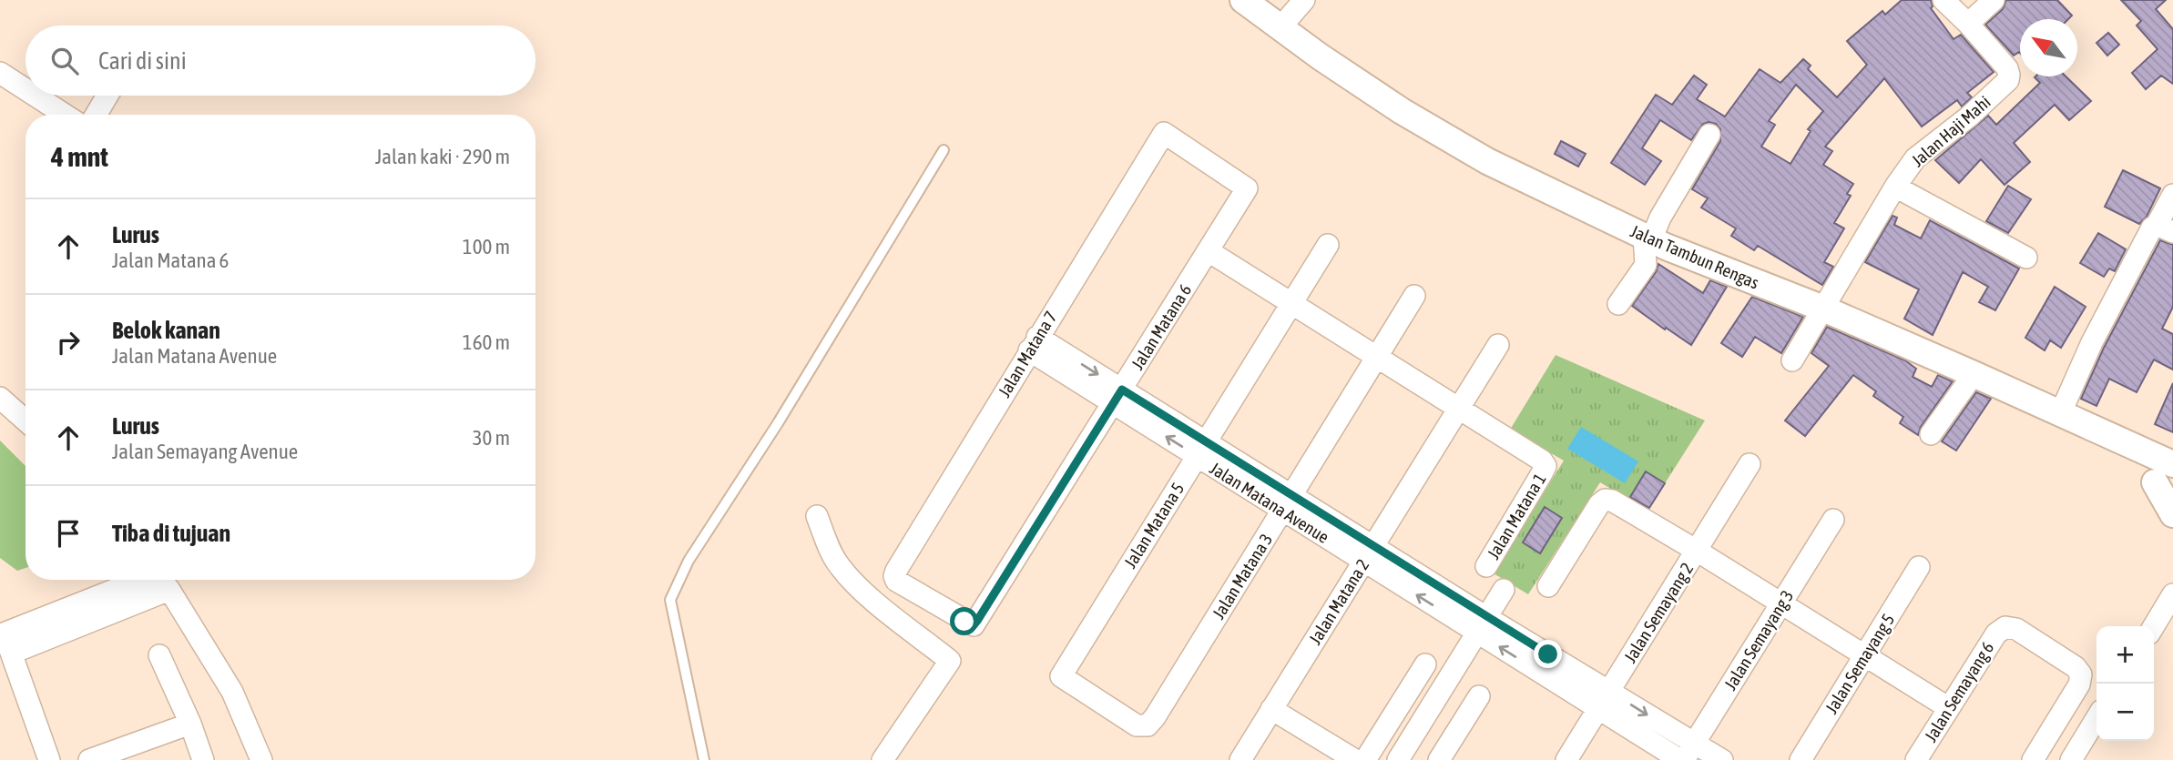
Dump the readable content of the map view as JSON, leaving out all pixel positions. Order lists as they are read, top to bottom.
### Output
{
  "streets": {
    "street": [
      "Jalan Haji Mahi",
      "Jalan Tambun Rengas",
      "Jalan Matana 6",
      "Jalan Matana 7",
      "Jalan Matana Avenue",
      "Jalan Matana 1",
      "Jalan Matana 5",
      "Jalan Matana 3",
      "Jalan Matana 2",
      "Jalan Semayang 2",
      "Jalan Semayang 3",
      "Jalan Semayang 5",
      "Jalan Semayang 6"
    ]
  },
  "crossings": [
    ["Jalan Haji Mahi", "Jalan Tambun Rengas"],
    ["Jalan Matana 6", "Jalan Matana 7"],
    ["Jalan Matana 6", "Jalan Matana Avenue"],
    ["Jalan Matana 7", "Jalan Matana Avenue"],
    ["Jalan Matana Avenue", "Jalan Matana 5"],
    ["Jalan Matana Avenue", "Jalan Matana 3"],
    ["Jalan Matana Avenue", "Jalan Matana 2"],
    ["Jalan Matana Avenue", "Jalan Semayang 2"],
    ["Jalan Matana Avenue", "Jalan Semayang 3"],
    ["Jalan Matana 1", "Jalan Matana 2"],
    ["Jalan Matana 5", "Jalan Matana 3"]
  ],
  "north": "top left",
  "page": {
    "search": "Cari di sini",
    "heading": ["4 mnt", "Jalan kaki · 290 m"],
    "list": [
      ["Lurus", "Jalan Matana 6", "100 m"],
      ["Belok kanan", "Jalan Matana Avenue", "160 m"],
      ["Lurus", "Jalan Semayang Avenue", "30 m"],
      "Tiba di tujuan"
    ],
    "map_buttons": ["+", "−"]
  }
}
